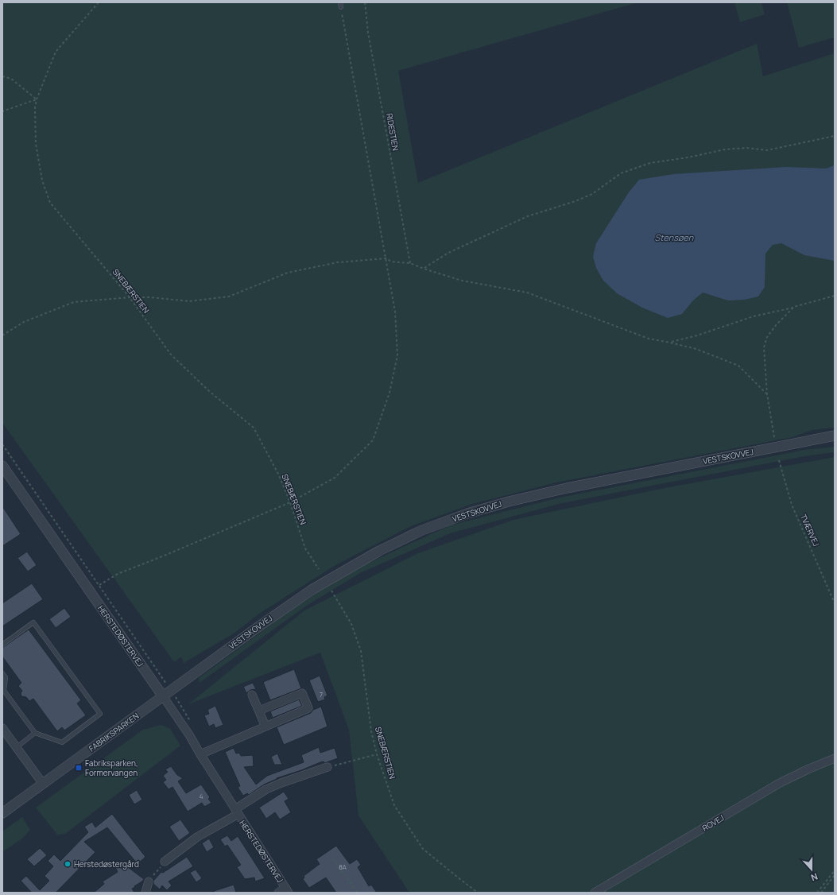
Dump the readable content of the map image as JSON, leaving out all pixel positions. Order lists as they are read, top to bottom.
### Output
{
  "streets": {
    "street": [
      "VESTSKOVVEJ",
      "HERSTEDØSTERVEJ",
      "FABRIKSPARKEN",
      "ROVEJ"
    ],
    "path": ["RIDESTIEN", "SNEBÆRSTIEN", "TVÆRVEJ"]
  },
  "crossings": [
    ["VESTSKOVVEJ", "HERSTEDØSTERVEJ"],
    ["VESTSKOVVEJ", "FABRIKSPARKEN"],
    ["HERSTEDØSTERVEJ", "FABRIKSPARKEN"]
  ],
  "water": ["Stensøen"],
  "places": {
    "transit": ["Fabriksparken, Formervangen"],
    "other": ["Herstedøstergård"]
  },
  "house_numbers": ["7", "4", "8A"],
  "north": "bottom"
}
